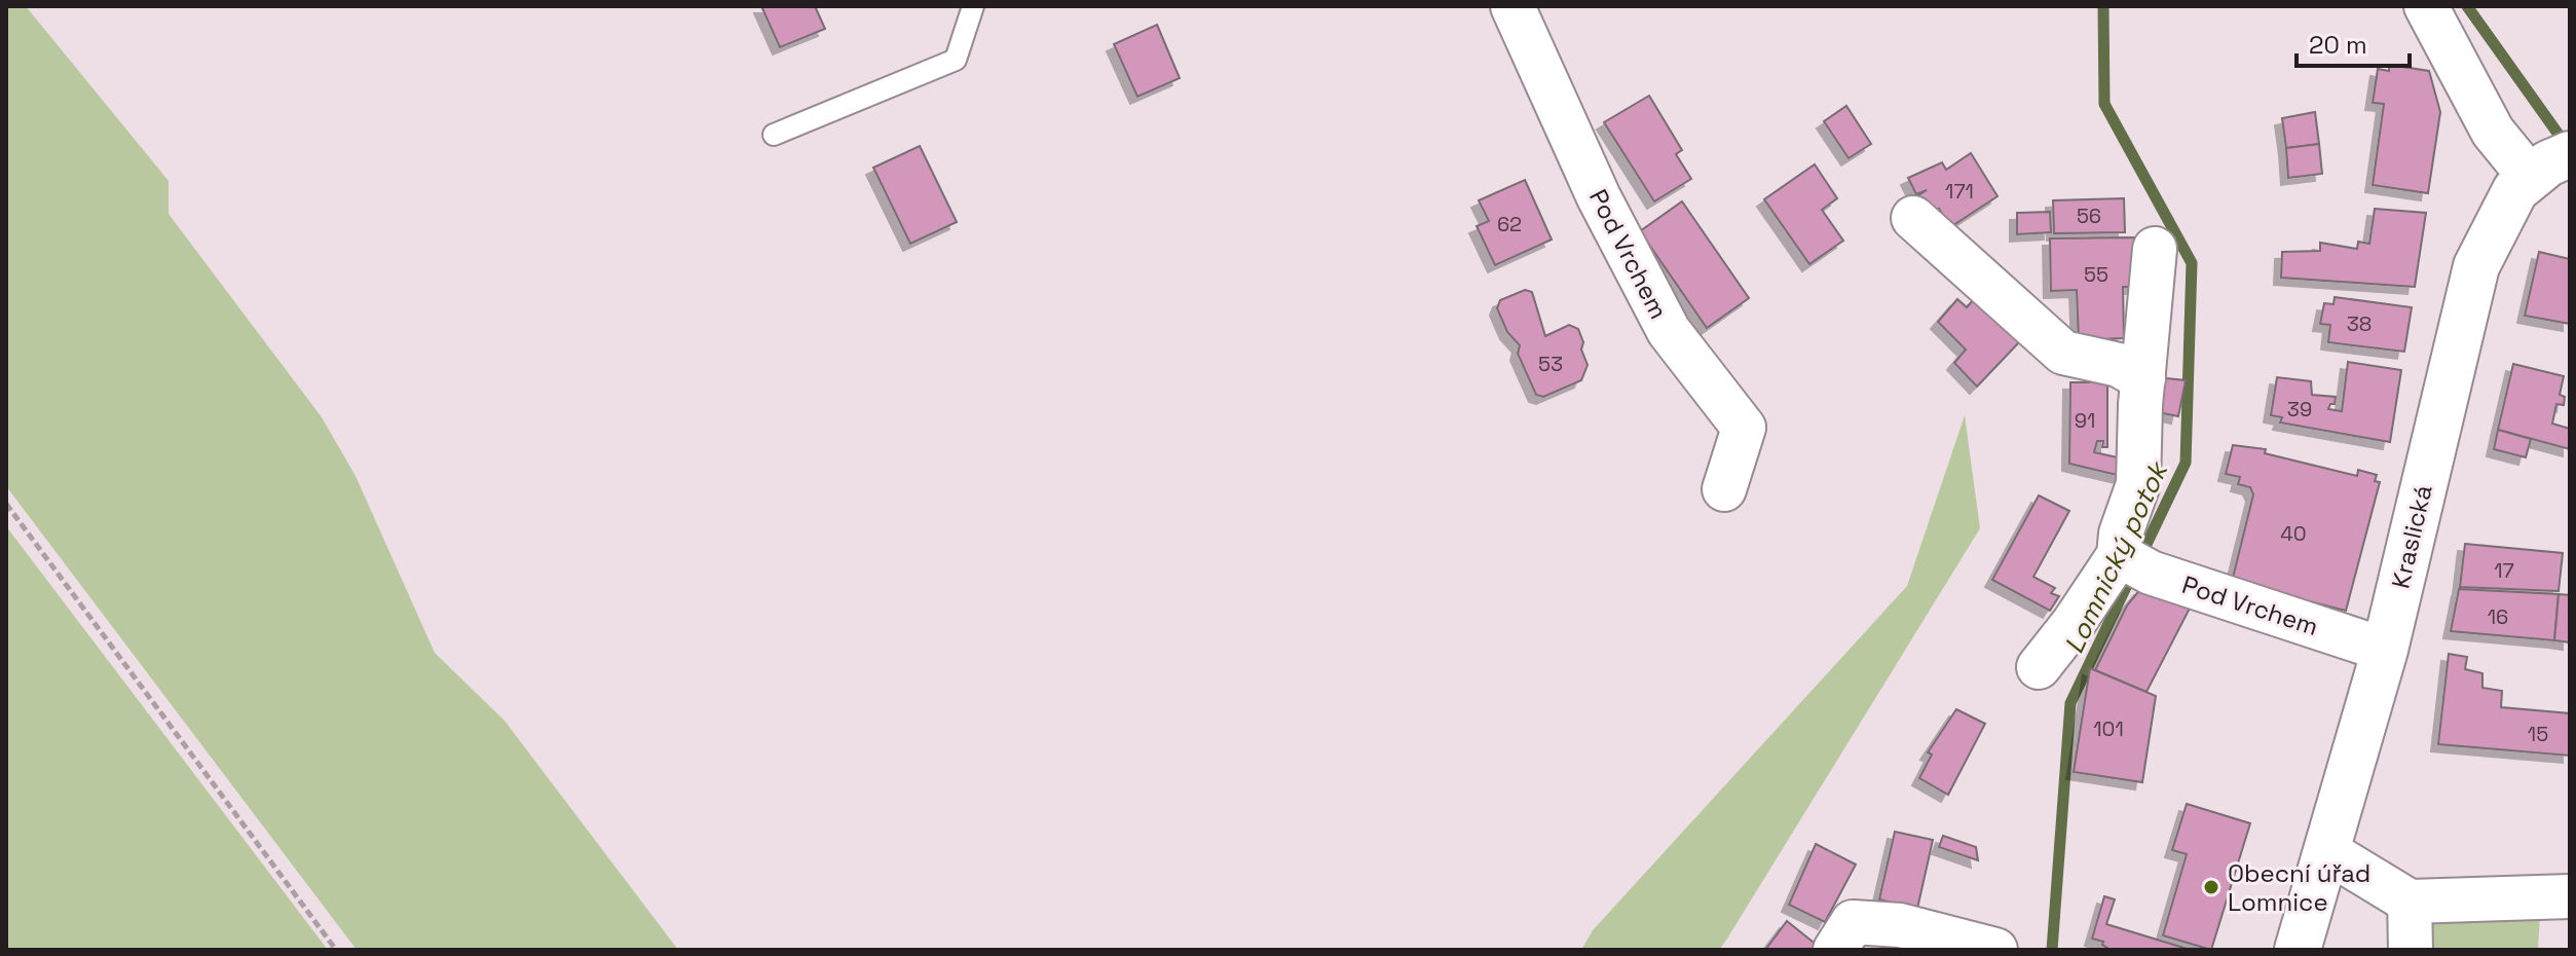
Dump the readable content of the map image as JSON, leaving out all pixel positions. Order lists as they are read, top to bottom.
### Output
{
  "streets": {
    "street": ["Pod Vrchem", "Kraslická"]
  },
  "crossings": [
    ["Pod Vrchem", "Kraslická"]
  ],
  "water": ["Lomnický potok"],
  "places": ["Obecní úřad Lomnice"],
  "house_numbers": [
    "171",
    "56",
    "62",
    "55",
    "38",
    "53",
    "39",
    "91",
    "40",
    "17",
    "16",
    "101",
    "15"
  ],
  "scale_bar": "20 m"
}
